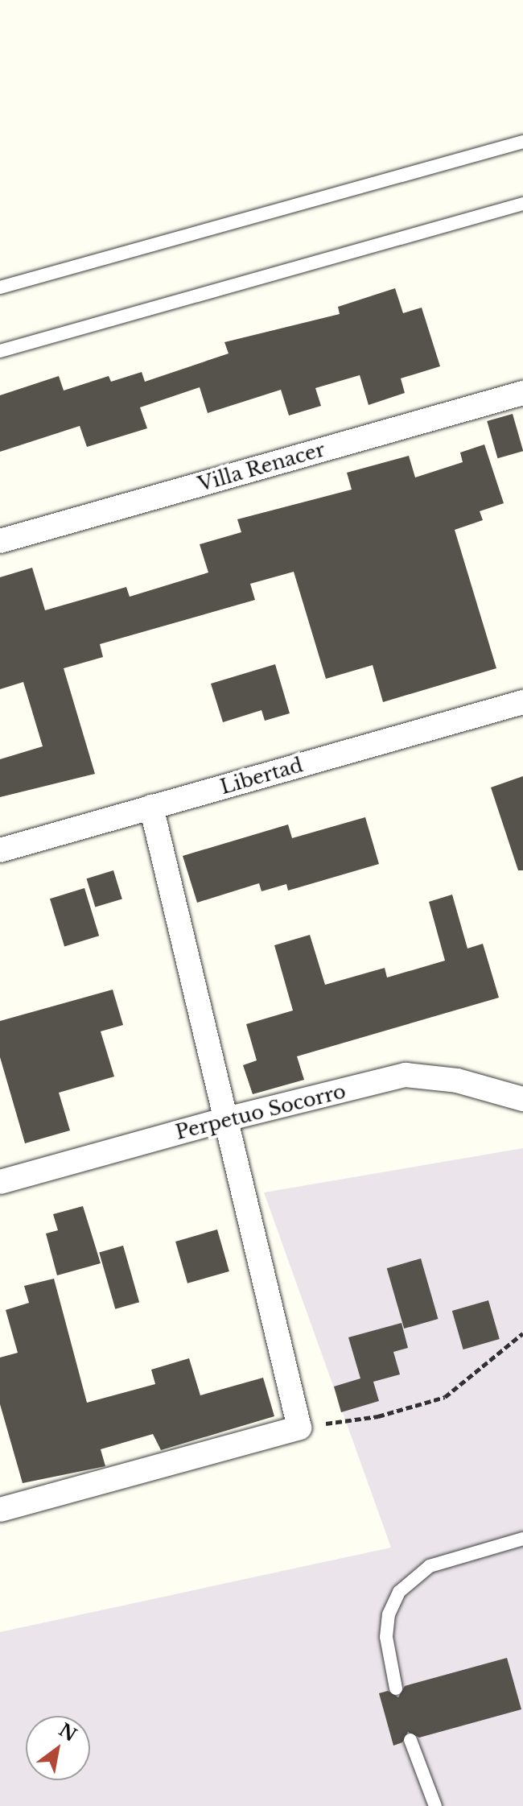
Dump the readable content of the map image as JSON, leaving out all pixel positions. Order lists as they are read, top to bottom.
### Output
{
  "streets": {
    "street": ["Villa Renacer", "Libertad", "Perpetuo Socorro"]
  },
  "north": "top right"
}
